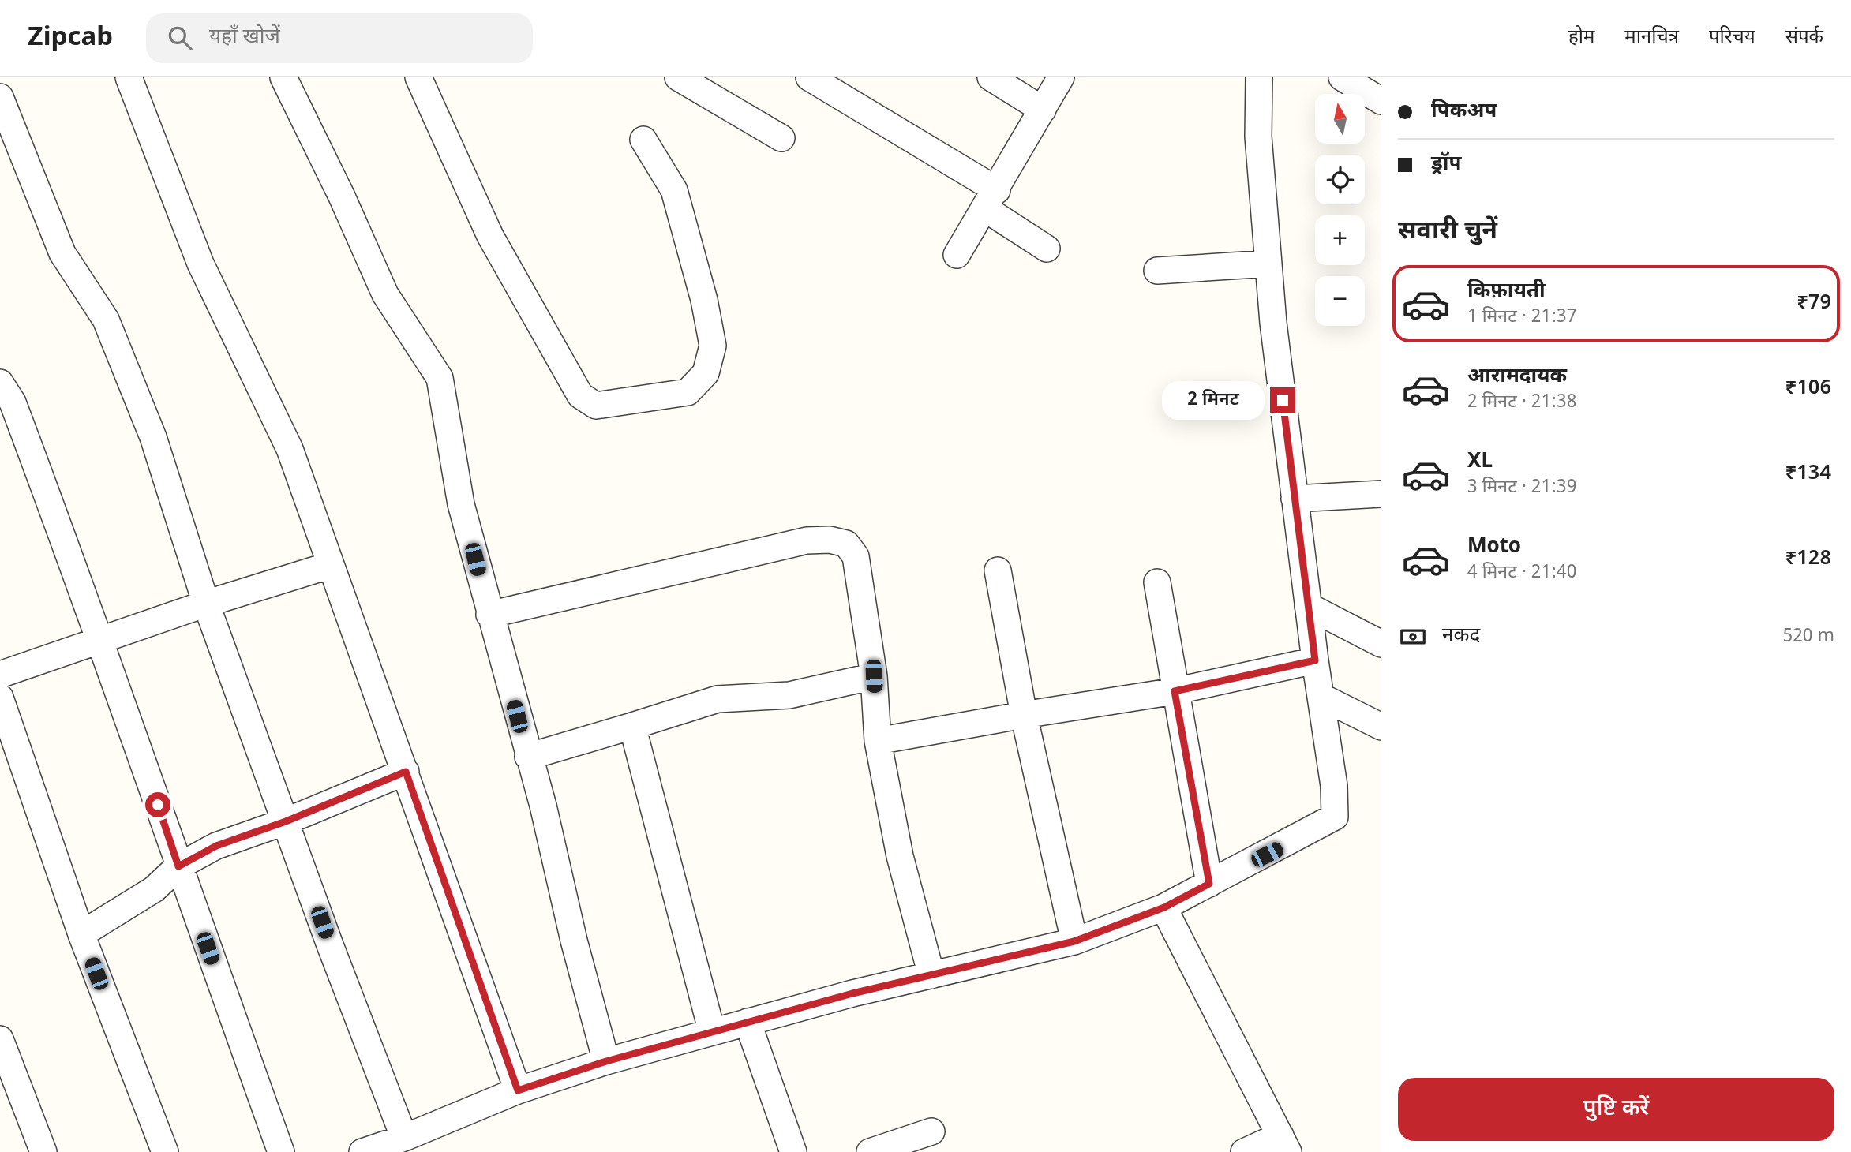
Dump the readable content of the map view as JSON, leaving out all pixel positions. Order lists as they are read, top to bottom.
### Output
{
  "north": "top",
  "page": {
    "header": "Zipcab",
    "search": "यहाँ खोजें",
    "nav": [
      "होम",
      "मानचित्र",
      "परिचय",
      "संपर्क"
    ],
    "banner": ["पिकअप", "ड्रॉप"],
    "map_buttons": ["+", "−"],
    "heading": "सवारी चुनें",
    "list": [
      {
        "name": "किफ़ायती",
        "note": "1 मिनट · 21:37",
        "value": "₹79"
      },
      {
        "name": "आरामदायक",
        "note": "2 मिनट · 21:38",
        "value": "₹106"
      },
      {
        "name": "XL",
        "note": "3 मिनट · 21:39",
        "value": "₹134"
      },
      {
        "name": "Moto",
        "note": "4 मिनट · 21:40",
        "value": "₹128"
      }
    ],
    "bubble": "2 मिनट",
    "pay": ["नकद", "520 m"],
    "buttons": "पुष्टि करें"
  }
}
